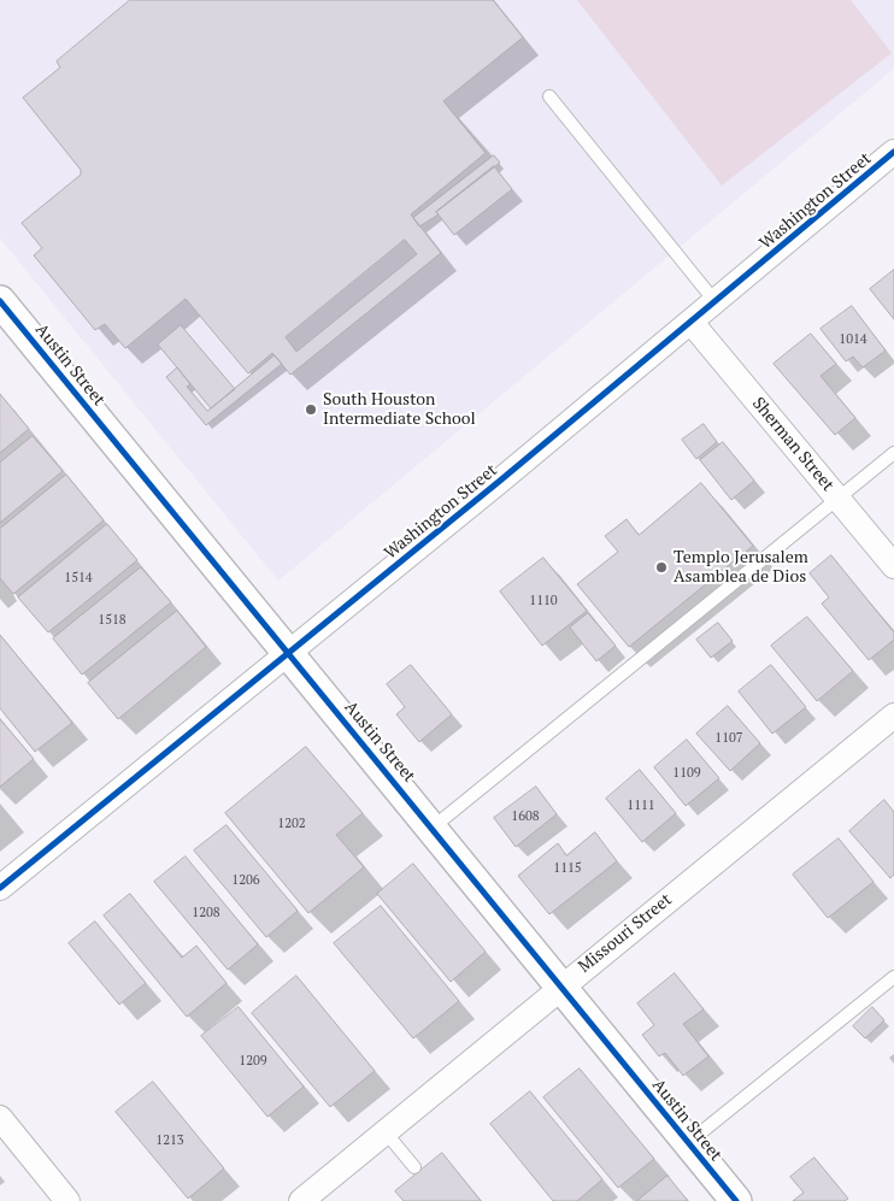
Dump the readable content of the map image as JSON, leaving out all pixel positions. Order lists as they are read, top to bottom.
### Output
{
  "streets": {
    "street": [
      "Washington Street",
      "Austin Street",
      "Sherman Street",
      "Missouri Street"
    ]
  },
  "crossings": [
    ["Washington Street", "Austin Street"],
    ["Washington Street", "Sherman Street"],
    ["Austin Street", "Missouri Street"]
  ],
  "places": ["South Houston Intermediate School", "Templo Jerusalem Asamblea de Dios"],
  "house_numbers": [
    "1014",
    "1514",
    "1110",
    "1518",
    "1107",
    "1109",
    "1111",
    "1608",
    "1202",
    "1115",
    "1206",
    "1208",
    "1209",
    "1213"
  ]
}
